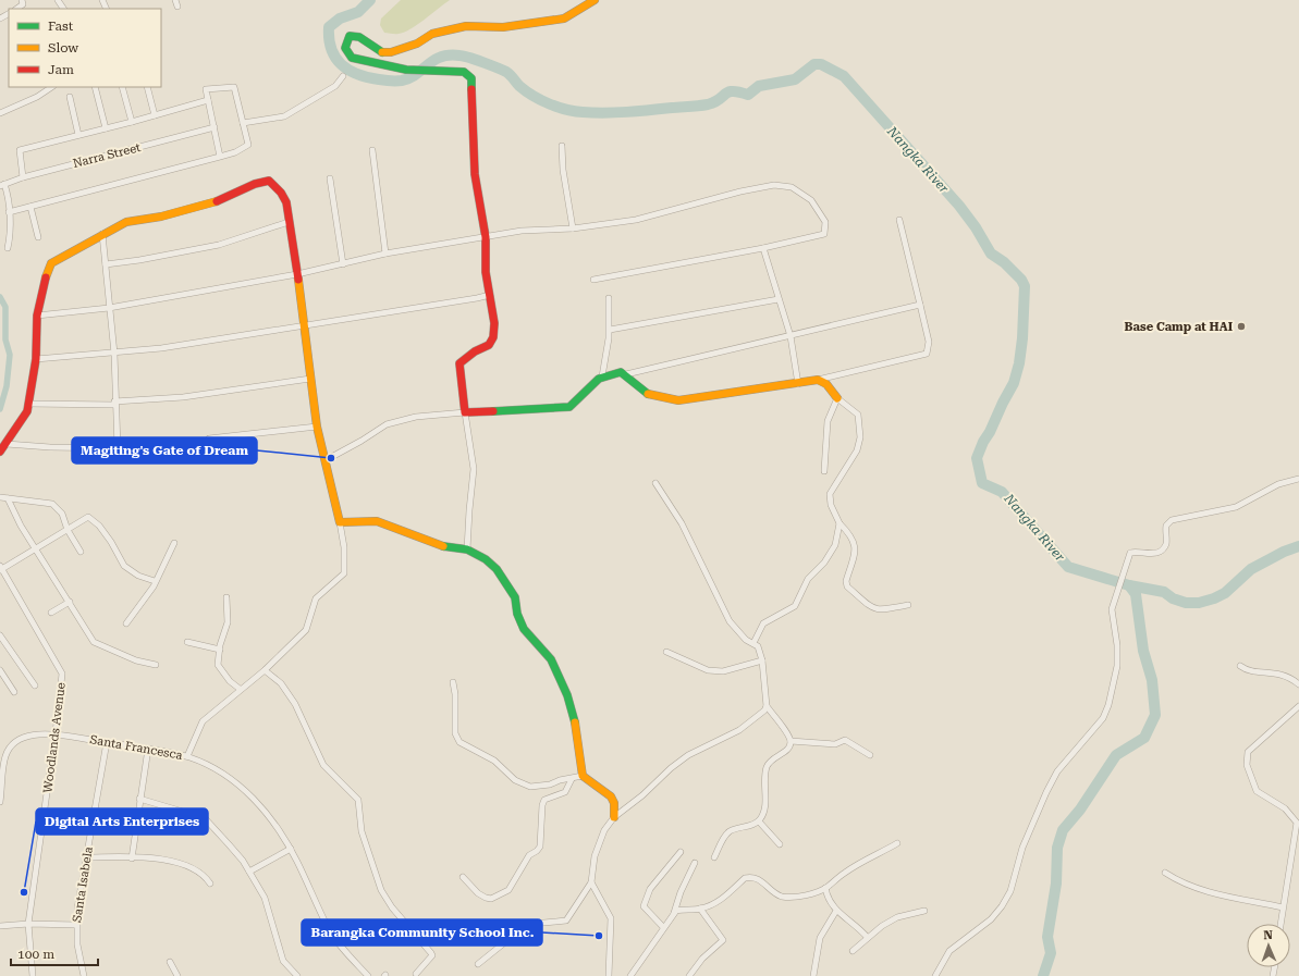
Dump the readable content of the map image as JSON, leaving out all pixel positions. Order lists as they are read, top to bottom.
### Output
{
  "streets": {
    "street": [
      "Narra Street",
      "Woodlands Avenue",
      "Santa Francesca",
      "Santa Isabela"
    ]
  },
  "crossings": [
    ["Woodlands Avenue", "Santa Francesca"],
    ["Santa Francesca", "Santa Isabela"]
  ],
  "water": ["Nangka River"],
  "places": [
    "Base Camp at HAI",
    "Magiting's Gate of Dream",
    "Digital Arts Enterprises",
    "Barangka Community School Inc."
  ],
  "legend": ["Fast", "Slow", "Jam"],
  "scale_bar": "100 m",
  "north": "top"
}
